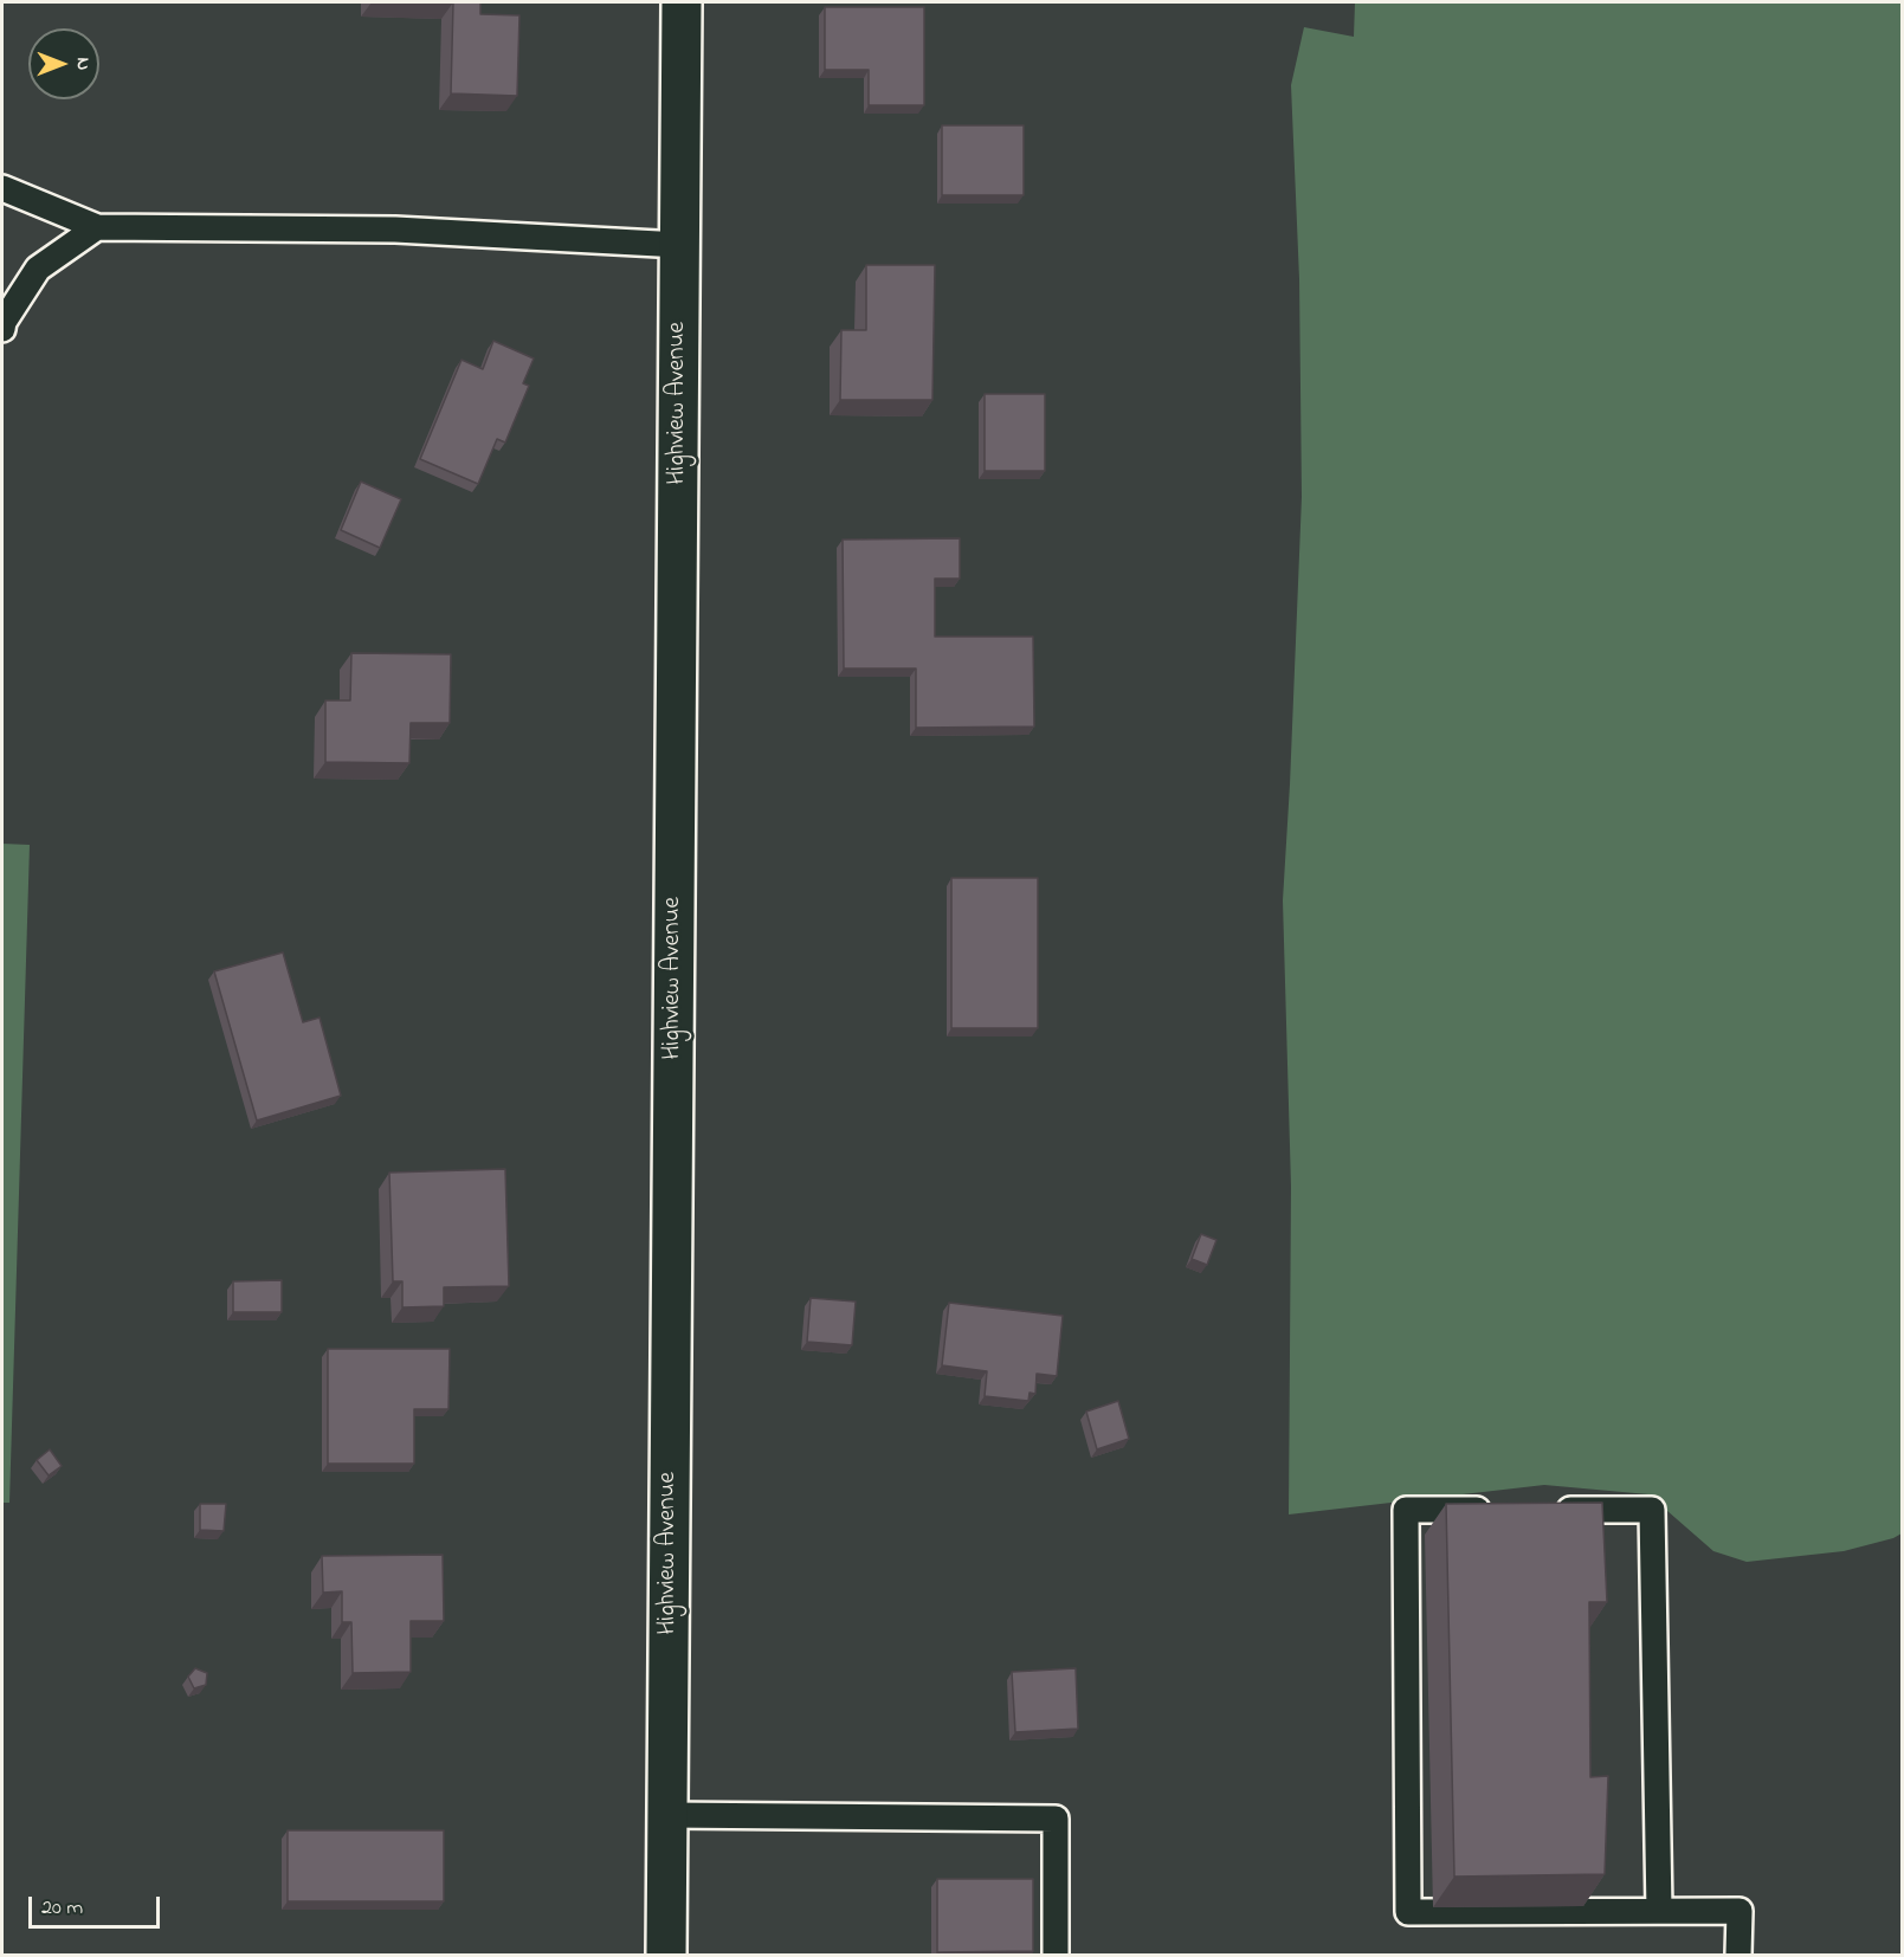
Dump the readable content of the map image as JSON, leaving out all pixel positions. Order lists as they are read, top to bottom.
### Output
{
  "streets": {
    "street": ["Highview Avenue"]
  },
  "scale_bar": "20 m",
  "north": "right"
}
